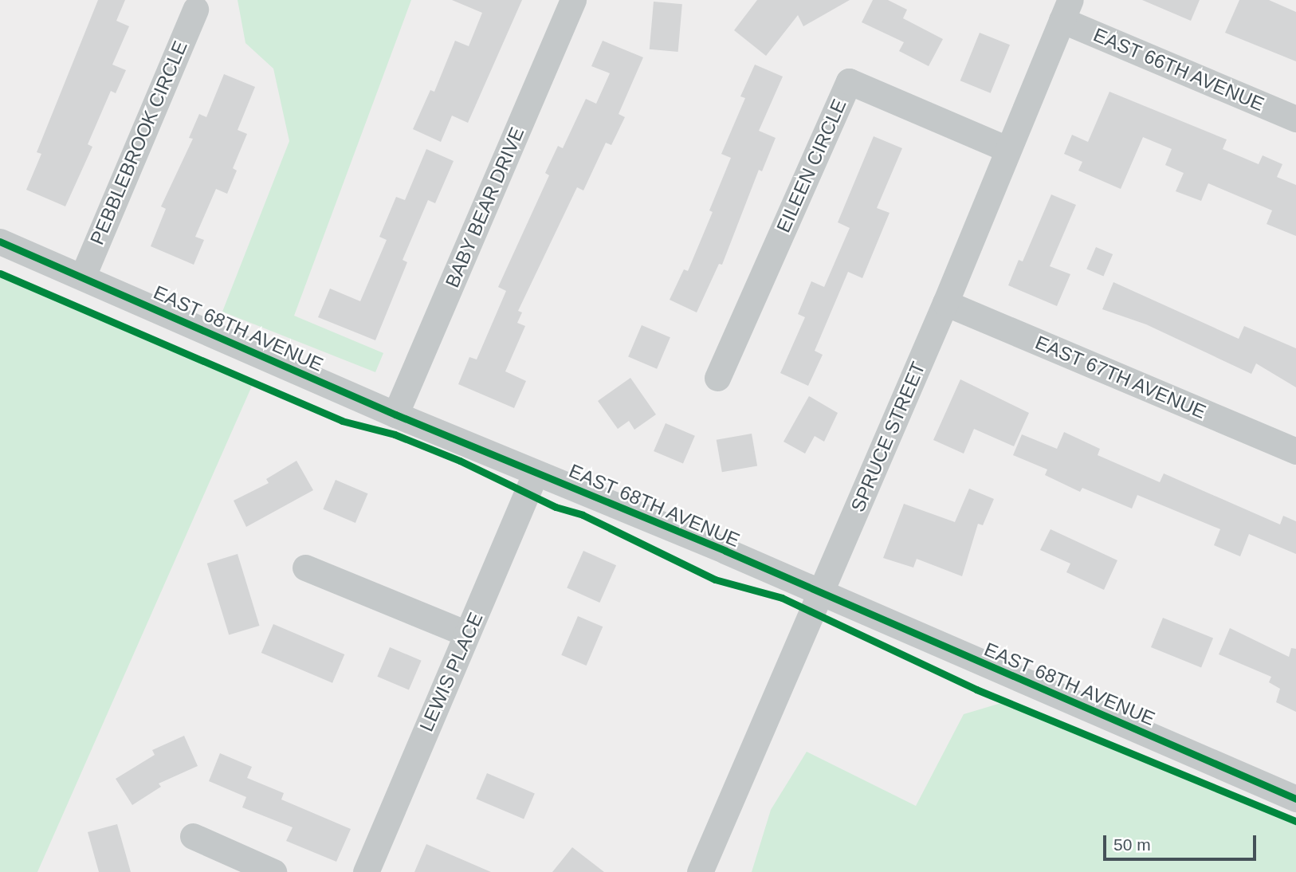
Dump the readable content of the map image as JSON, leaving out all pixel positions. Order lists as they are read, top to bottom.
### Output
{
  "streets": {
    "street": [
      "EAST 66TH AVENUE",
      "PEBBLEBROOK CIRCLE",
      "EILEEN CIRCLE",
      "BABY BEAR DRIVE",
      "EAST 68TH AVENUE",
      "EAST 67TH AVENUE",
      "SPRUCE STREET",
      "LEWIS PLACE"
    ]
  },
  "crossings": [
    ["EAST 66TH AVENUE", "SPRUCE STREET"],
    ["PEBBLEBROOK CIRCLE", "EAST 68TH AVENUE"],
    ["EILEEN CIRCLE", "SPRUCE STREET"],
    ["BABY BEAR DRIVE", "EAST 68TH AVENUE"],
    ["EAST 68TH AVENUE", "SPRUCE STREET"],
    ["EAST 68TH AVENUE", "LEWIS PLACE"],
    ["EAST 67TH AVENUE", "SPRUCE STREET"]
  ],
  "scale_bar": "50 m"
}
